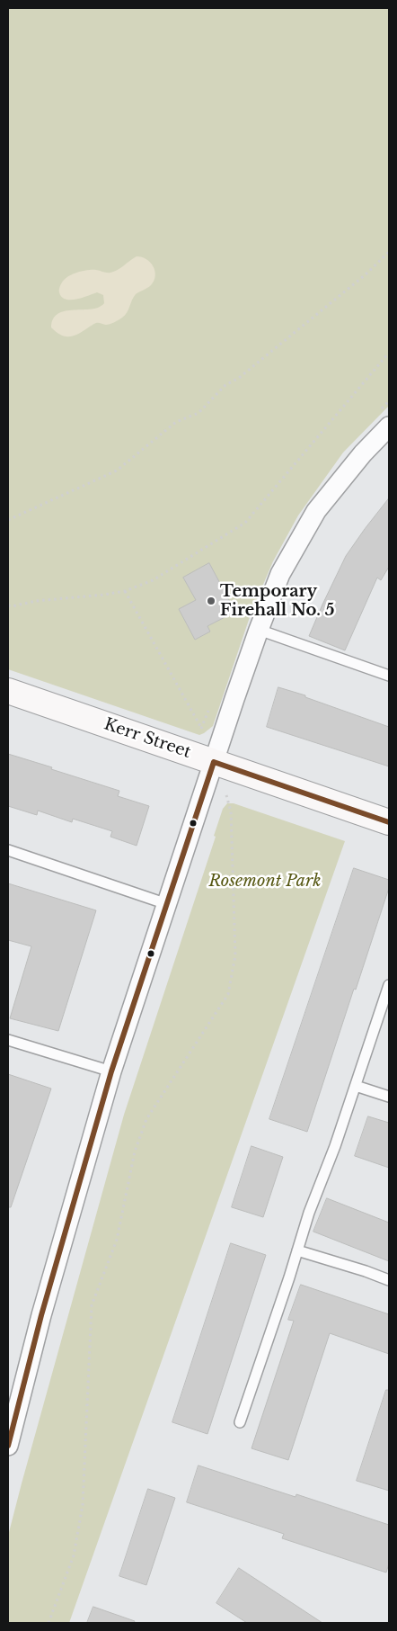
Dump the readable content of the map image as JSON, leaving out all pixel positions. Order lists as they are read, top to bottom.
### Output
{
  "streets": {
    "street": ["Kerr Street"]
  },
  "parks": ["Rosemont Park"],
  "places": ["Temporary Firehall No. 5"]
}
